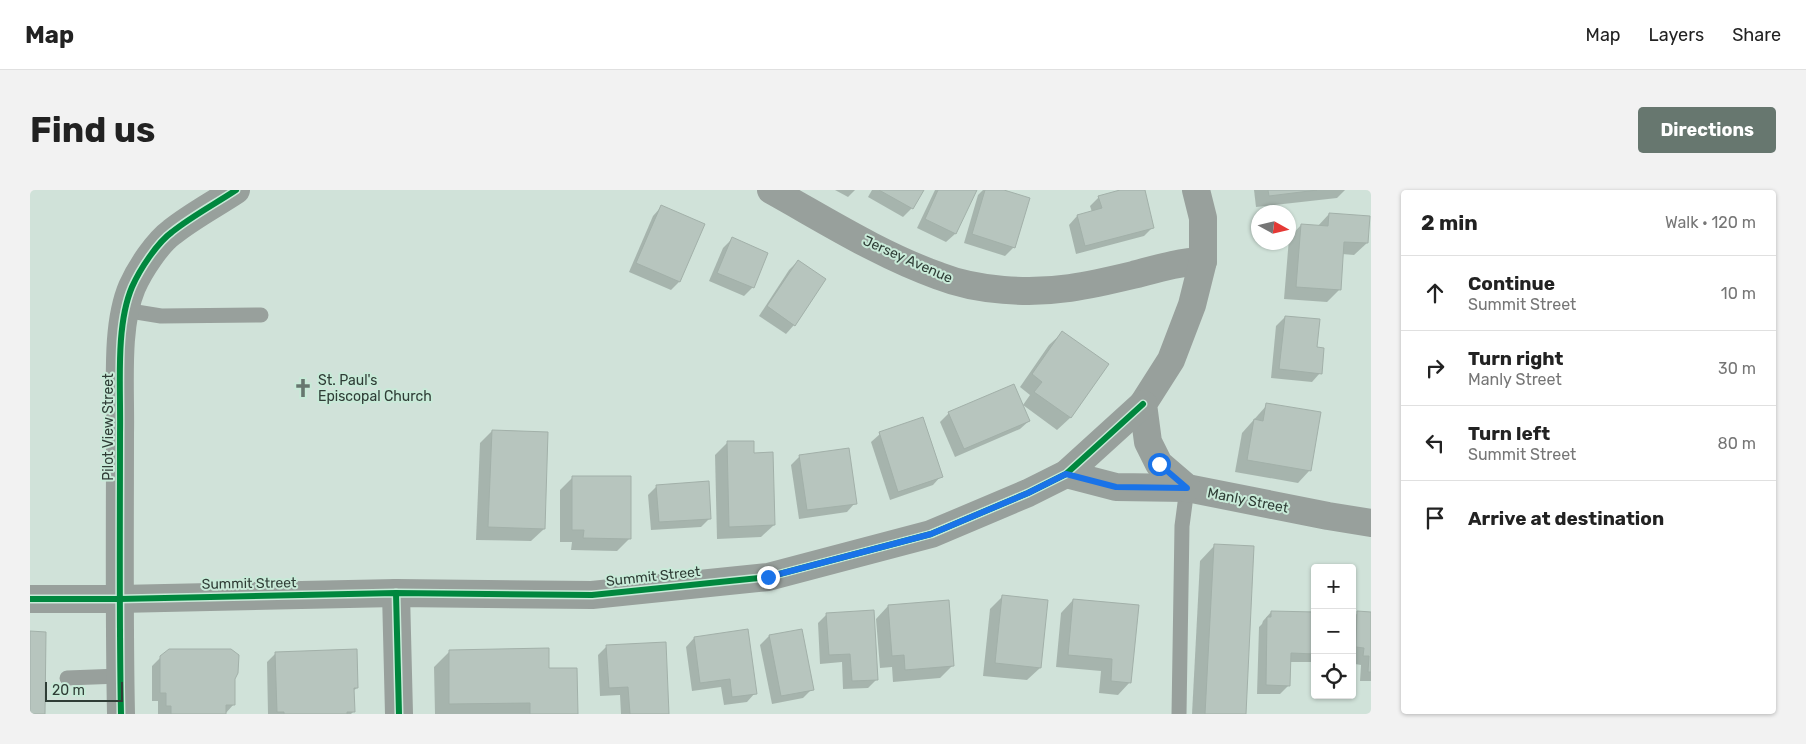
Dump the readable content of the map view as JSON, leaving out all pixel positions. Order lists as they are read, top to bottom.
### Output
{
  "streets": {
    "street": [
      "Jersey Avenue",
      "Pilot View Street",
      "Manly Street",
      "Summit Street"
    ]
  },
  "crossings": [
    ["Jersey Avenue", "Summit Street"],
    ["Pilot View Street", "Summit Street"],
    ["Manly Street", "Summit Street"]
  ],
  "places": {
    "church": ["St. Paul's Episcopal Church"]
  },
  "scale_bar": "20 m",
  "north": "right",
  "page": {
    "header": "Map",
    "nav": ["Map", "Layers", "Share"],
    "buttons": "Directions",
    "title": "Find us",
    "heading": ["2 min", "Walk · 120 m"],
    "list": [
      ["Continue", "Summit Street", "10 m"],
      ["Turn right", "Manly Street", "30 m"],
      ["Turn left", "Summit Street", "80 m"],
      "Arrive at destination"
    ],
    "map_buttons": ["+", "−"],
    "scale": "20 m"
  }
}
